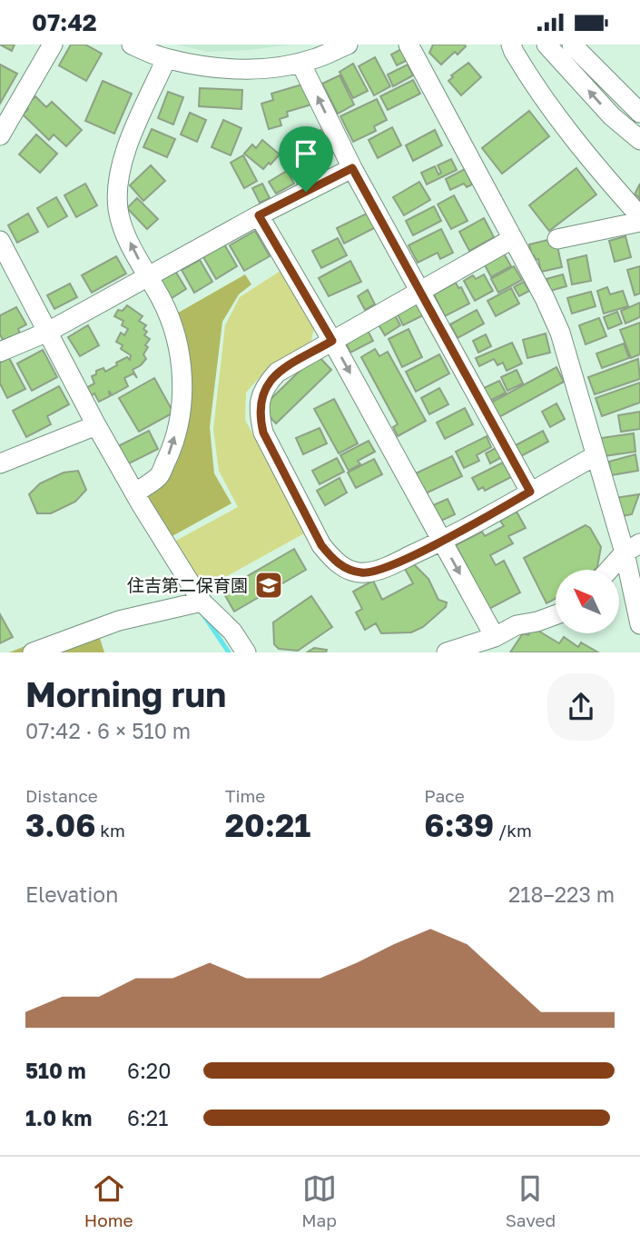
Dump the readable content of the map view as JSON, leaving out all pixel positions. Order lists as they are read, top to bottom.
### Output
{
  "places": {
    "school or university": ["住吉第二保育園"]
  },
  "north": "top left",
  "page": {
    "status": "07:42",
    "heading": ["Morning run", "07:42 · 6 × 510 m"],
    "stats": [
      ["Distance", "3.06 km"],
      ["Time", "20:21"],
      ["Pace", "6:39 /km"]
    ],
    "chart": ["Elevation", "218–223 m"],
    "list": [
      {
        "name": "510 m",
        "note": "6:20"
      },
      {
        "name": "1.0 km",
        "note": "6:21"
      }
    ],
    "tabs": ["Home", "Map", "Saved"]
  }
}
